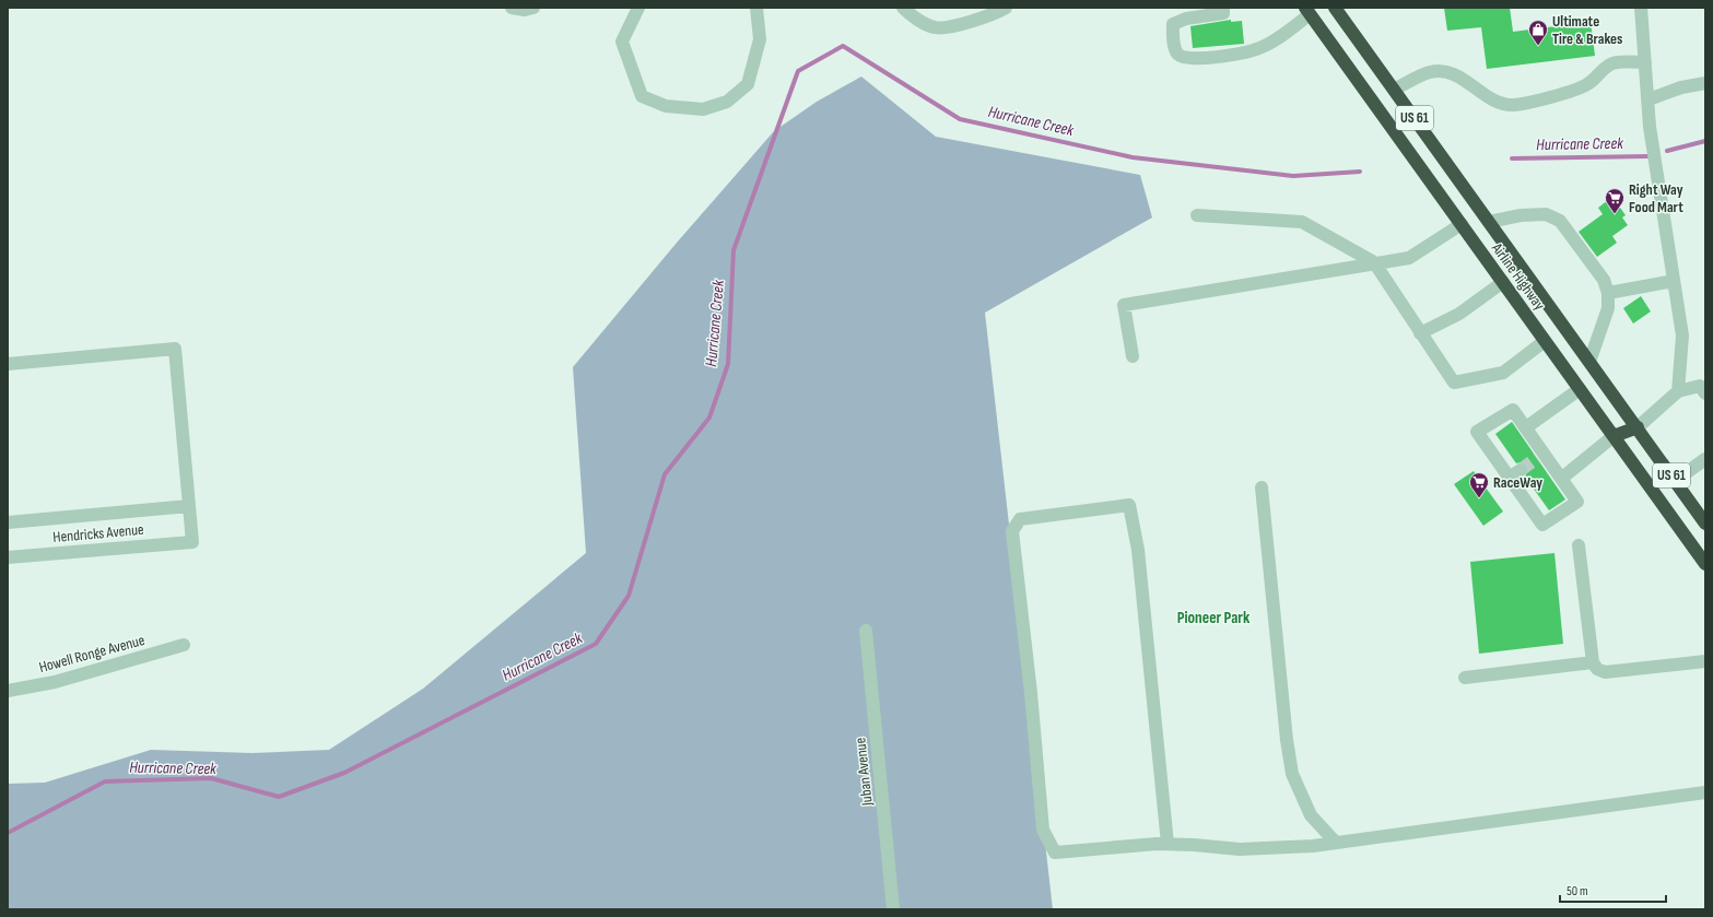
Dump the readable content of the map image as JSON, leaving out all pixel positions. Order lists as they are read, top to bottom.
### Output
{
  "streets": {
    "highway": ["US 61", "Airline Highway"],
    "street": ["Hendricks Avenue", "Howell Ronge Avenue", "Juban Avenue"]
  },
  "districts": ["Pioneer Park"],
  "water": ["Hurricane Creek"],
  "places": {
    "shop": ["Ultimate Tire & Brakes"],
    "supermarket": ["Right Way Food Mart", "RaceWay"]
  },
  "scale_bar": "50 m"
}
